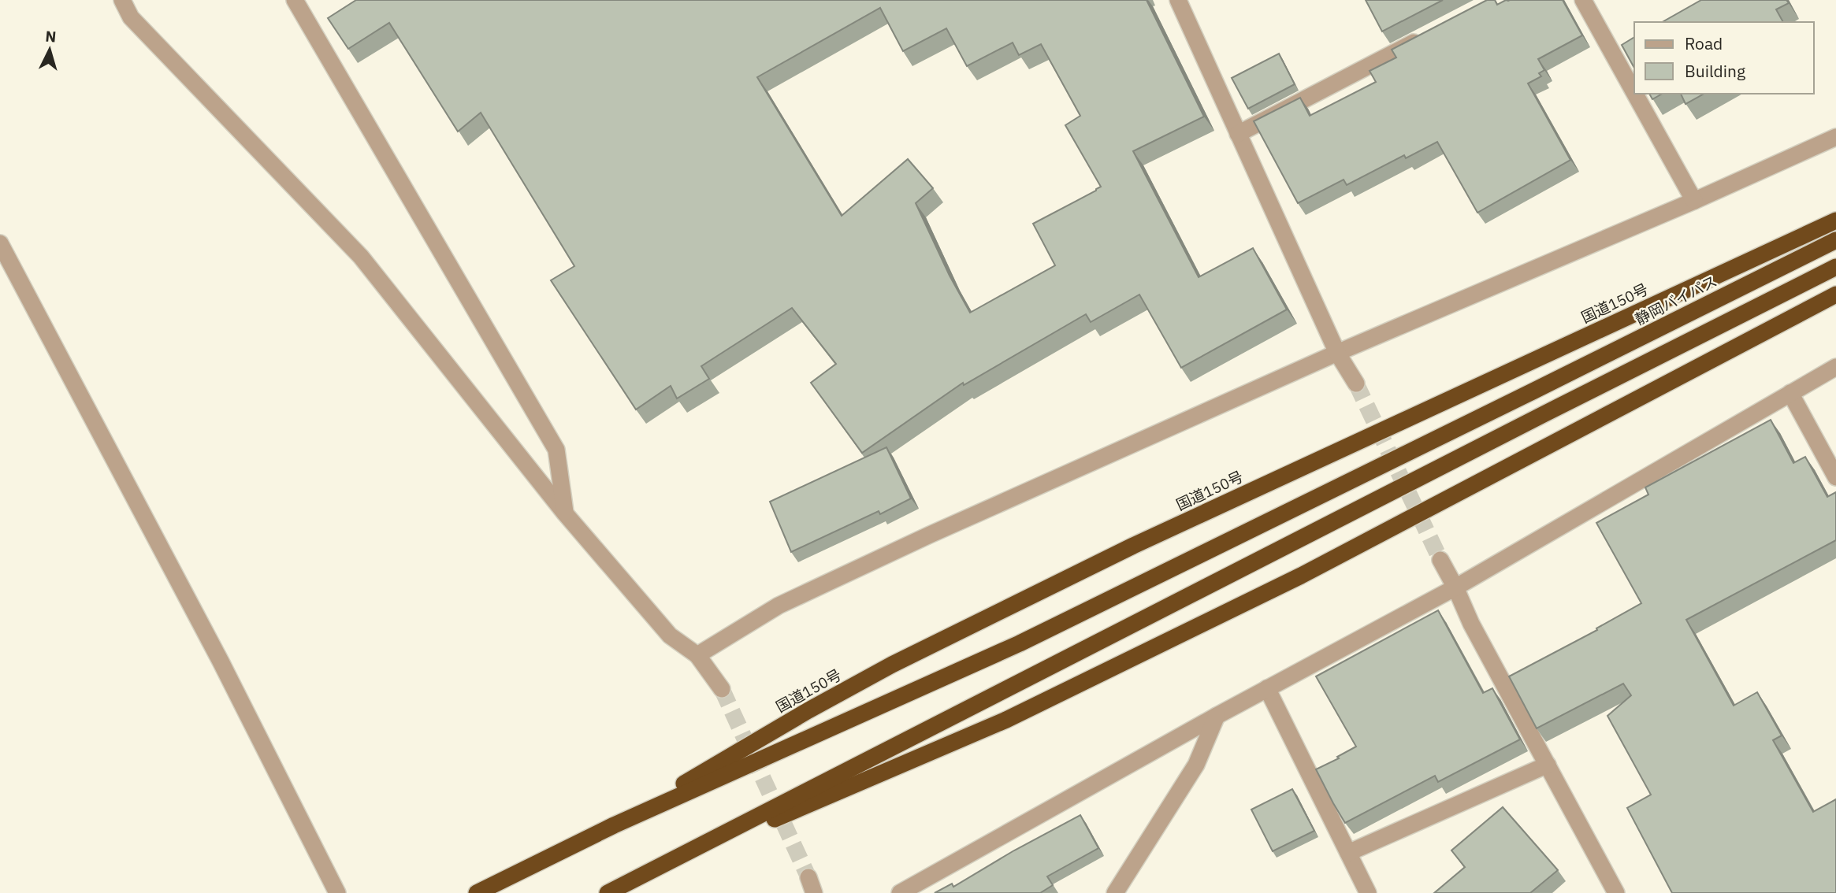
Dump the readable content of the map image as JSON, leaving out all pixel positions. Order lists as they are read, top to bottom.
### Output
{
  "streets": {
    "highway": ["静岡バイパス", "国道150号"]
  },
  "crossings": [
    ["静岡バイパス", "国道150号"]
  ],
  "legend": ["Road", "Building"],
  "north": "top"
}
